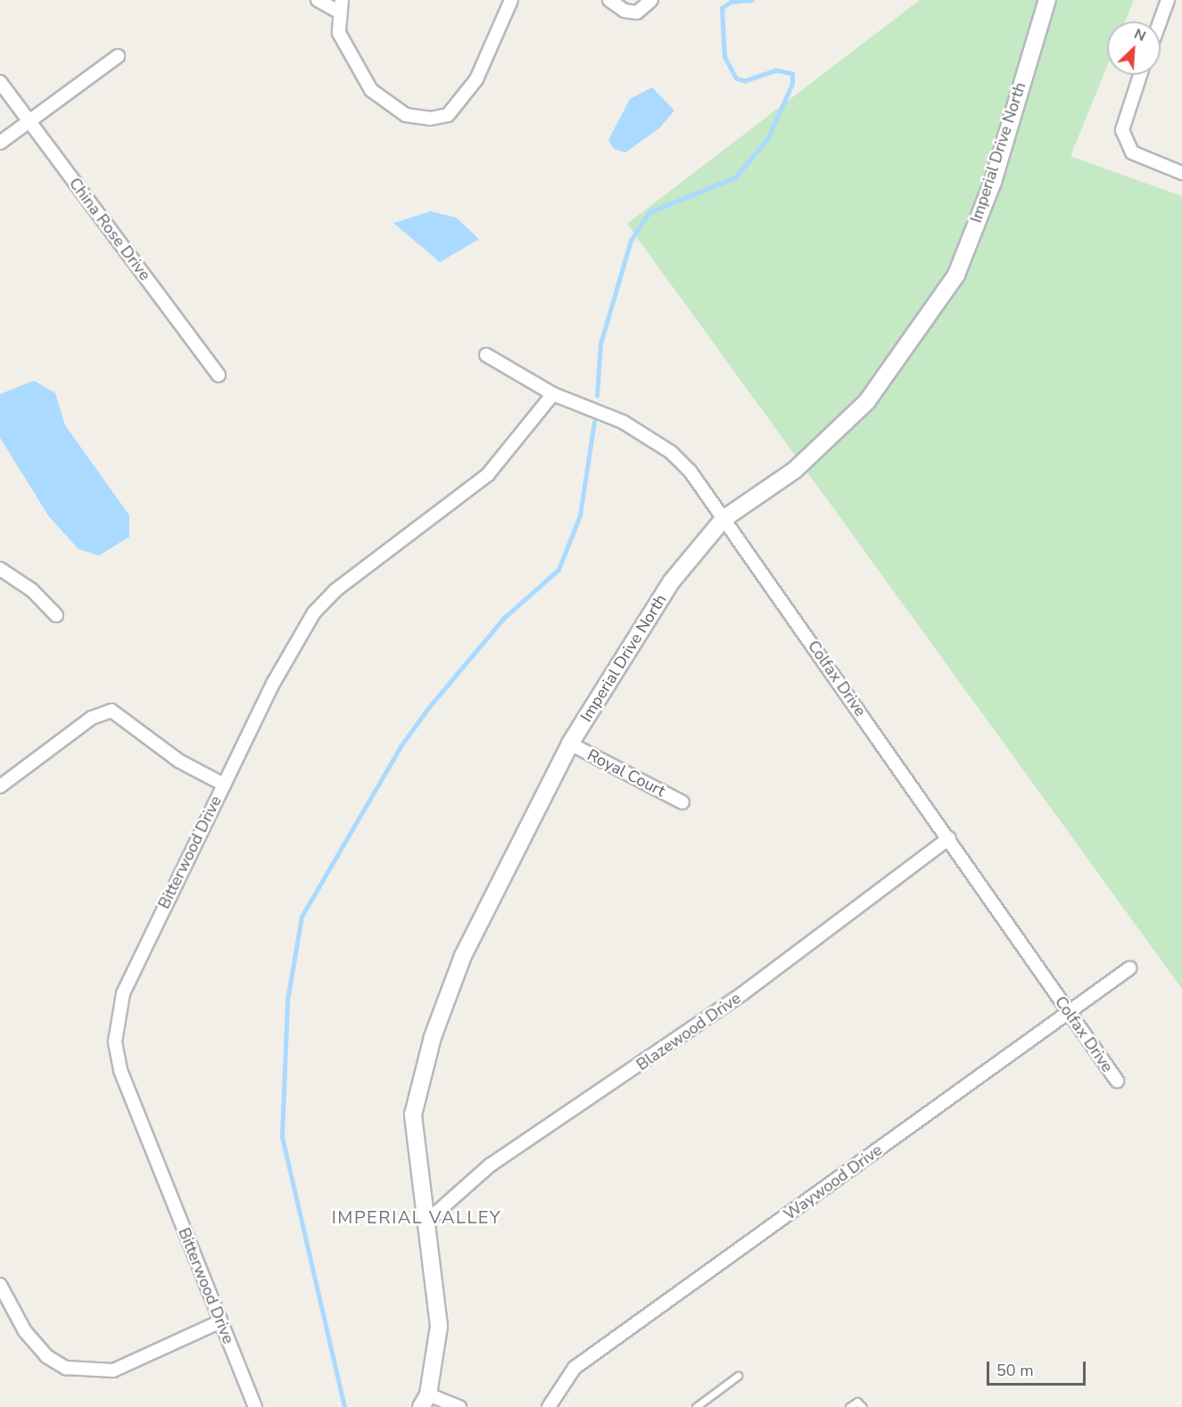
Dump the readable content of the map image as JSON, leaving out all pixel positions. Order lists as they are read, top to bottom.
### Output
{
  "streets": {
    "street": [
      "Imperial Drive North",
      "China Rose Drive",
      "Colfax Drive",
      "Royal Court",
      "Bitterwood Drive",
      "Blazewood Drive",
      "Waywood Drive"
    ]
  },
  "crossings": [
    ["Imperial Drive North", "Colfax Drive"],
    ["Imperial Drive North", "Royal Court"],
    ["Imperial Drive North", "Blazewood Drive"],
    ["Colfax Drive", "Bitterwood Drive"],
    ["Colfax Drive", "Blazewood Drive"],
    ["Colfax Drive", "Waywood Drive"]
  ],
  "districts": ["IMPERIAL VALLEY"],
  "scale_bar": "50 m",
  "north": "top right"
}
